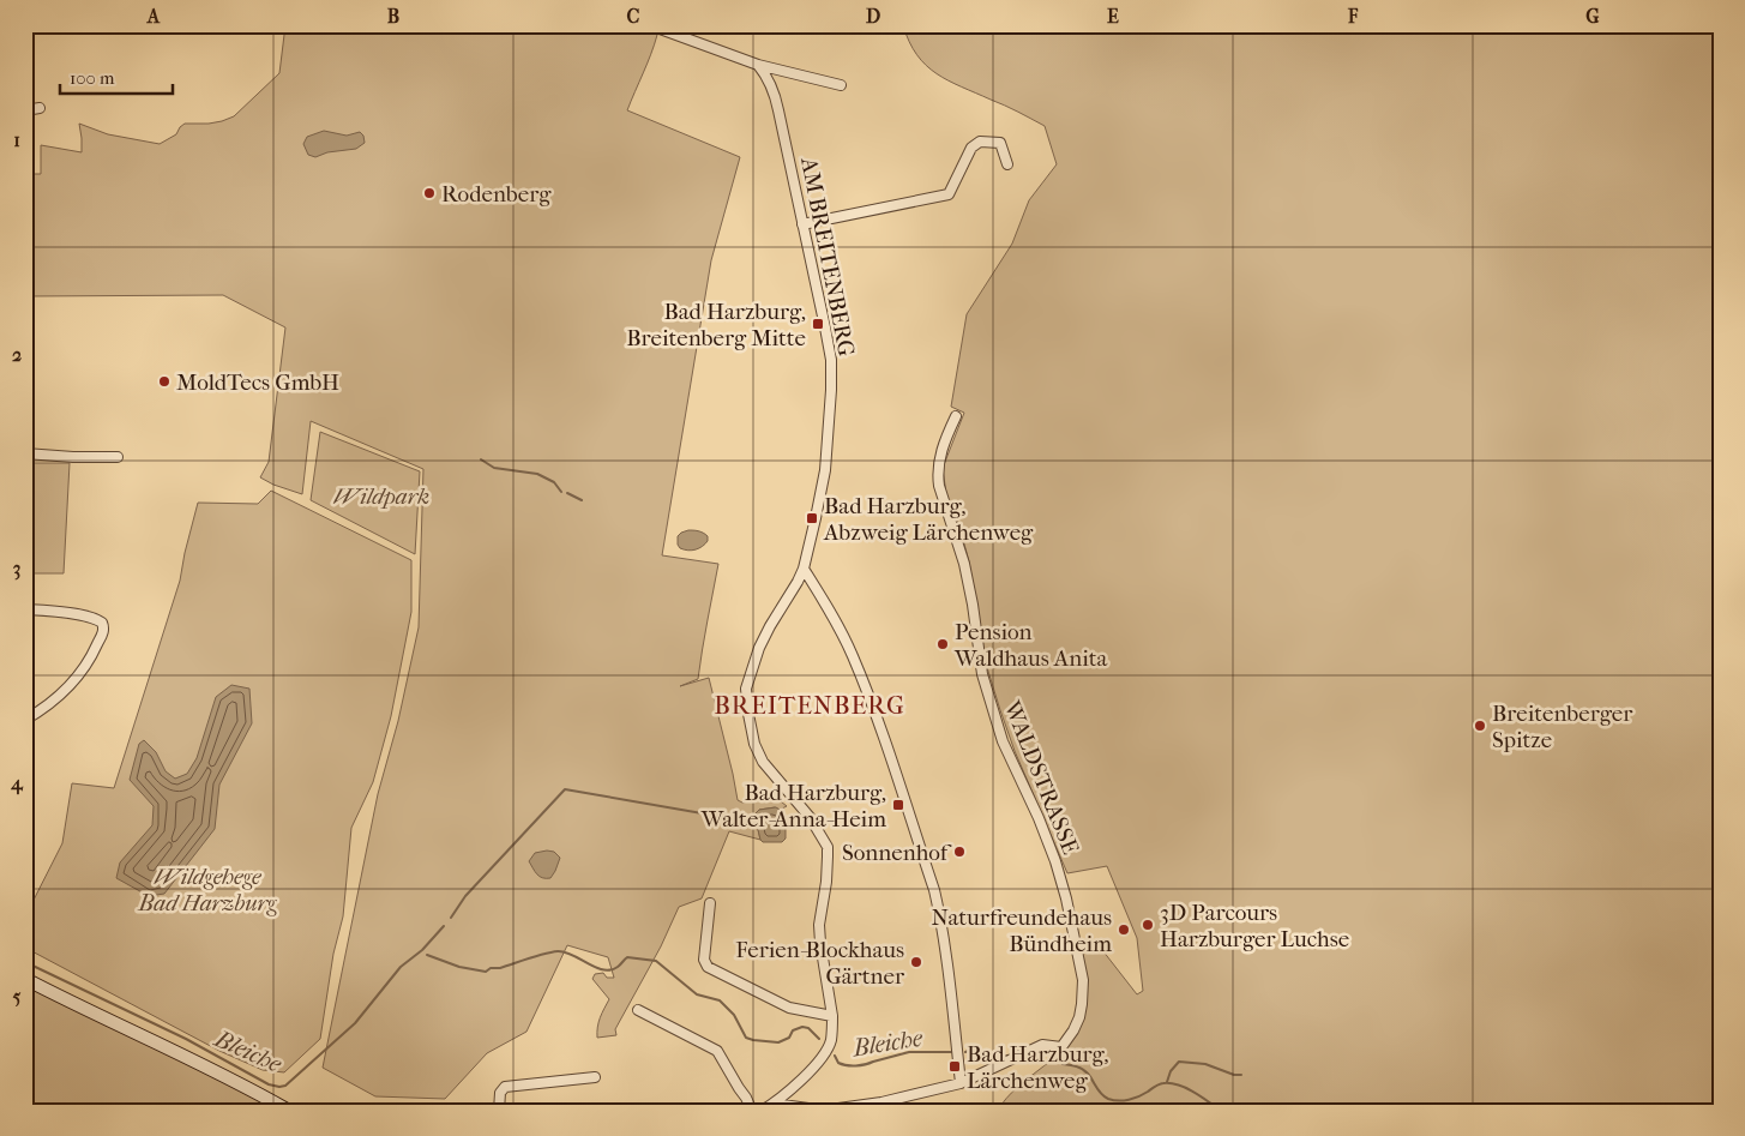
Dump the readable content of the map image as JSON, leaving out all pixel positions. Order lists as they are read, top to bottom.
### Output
{
  "streets": {
    "street": ["AM BREITENBERG", "WALDSTRASSE"]
  },
  "districts": ["BREITENBERG"],
  "water": ["Bleiche"],
  "parks": ["Wildpark", "Wildgehege Bad Harzburg"],
  "places": {
    "other": [
      "Rodenberg",
      "MoldTecs GmbH",
      "Pension Waldhaus Anita",
      "Breitenberger Spitze",
      "Sonnenhof",
      "3D Parcours Harzburger Luchse",
      "Naturfreundehaus Bündheim",
      "Ferien-Blockhaus Gärtner"
    ],
    "transit": [
      "Bad Harzburg, Breitenberg Mitte",
      "Bad Harzburg, Abzweig Lärchenweg",
      "Bad Harzburg, Walter-Anna-Heim",
      "Bad Harzburg, Lärchenweg"
    ]
  },
  "scale_bar": "100 m",
  "grid": {
    "columns": [
      "A",
      "B",
      "C",
      "D",
      "E",
      "F",
      "G"
    ],
    "rows": [
      "1",
      "2",
      "3",
      "4",
      "5"
    ]
  }
}
